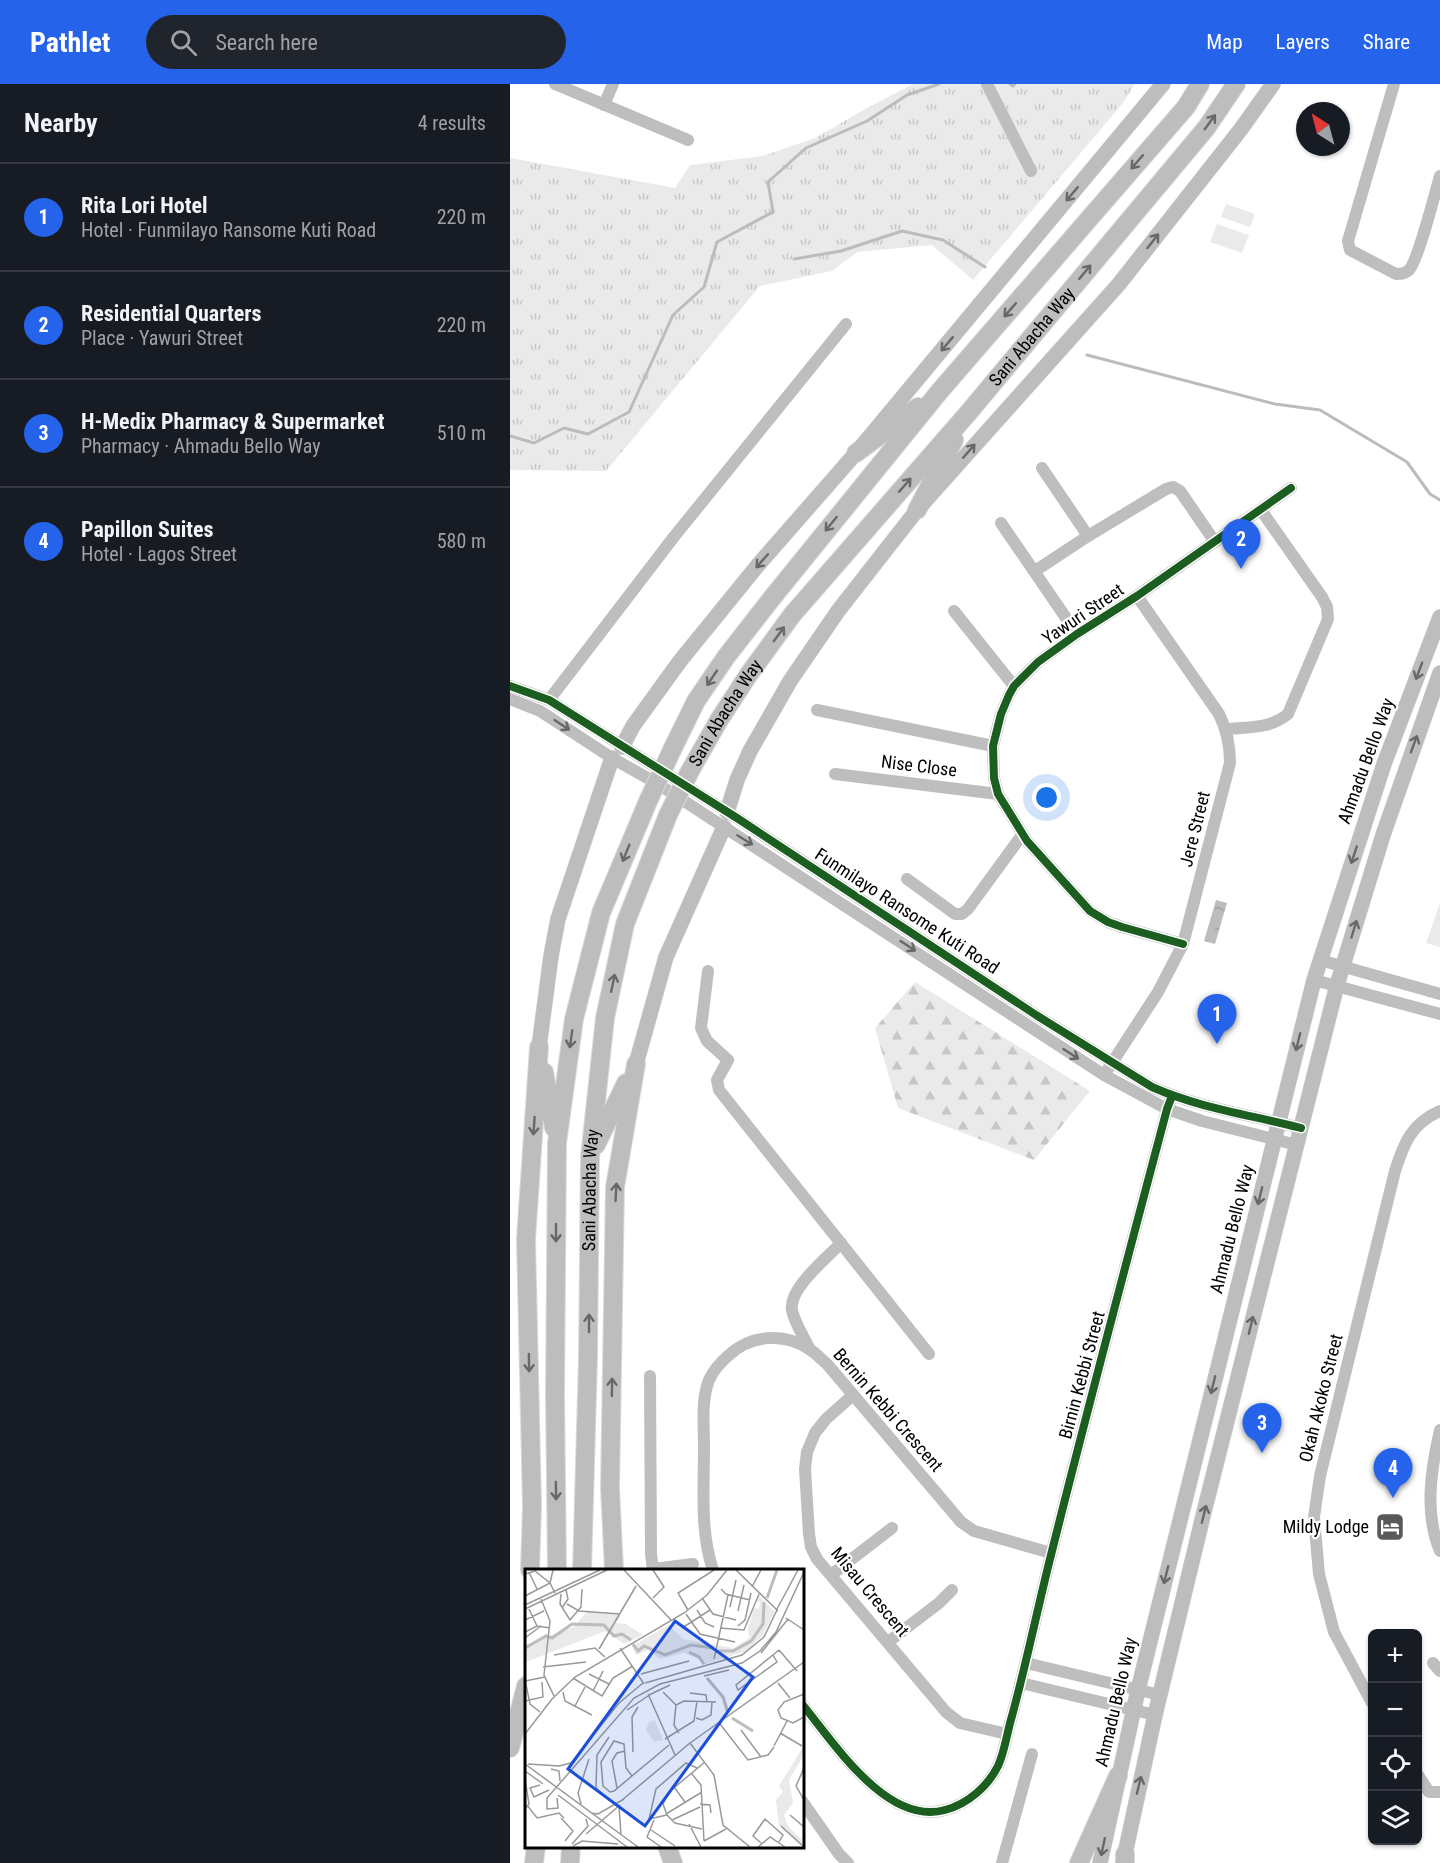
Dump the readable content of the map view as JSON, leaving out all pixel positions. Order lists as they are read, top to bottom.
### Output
{
  "streets": {
    "highway": ["Sani Abacha Way"],
    "main road": ["Ahmadu Bello Way"],
    "street": [
      "Yawuri Street",
      "Nise Close",
      "Jere Street",
      "Funmilayo Ransome Kuti Road",
      "Birnin Kebbi Street",
      "Okah Akoko Street",
      "Bernin Kebbi Crescent",
      "Misau Crescent"
    ]
  },
  "crossings": [
    ["Sani Abacha Way", "Funmilayo Ransome Kuti Road"],
    ["Yawuri Street", "Nise Close"],
    ["Yawuri Street", "Jere Street"],
    ["Ahmadu Bello Way", "Funmilayo Ransome Kuti Road"],
    ["Jere Street", "Funmilayo Ransome Kuti Road"],
    ["Funmilayo Ransome Kuti Road", "Birnin Kebbi Street"],
    ["Birnin Kebbi Street", "Bernin Kebbi Crescent"],
    ["Bernin Kebbi Crescent", "Misau Crescent"]
  ],
  "places": {
    "hotel": ["Mildy Lodge"]
  },
  "north": "top left",
  "page": {
    "header": "Pathlet",
    "search": "Search here",
    "nav": ["Map", "Layers", "Share"],
    "heading": ["Nearby", "4 results"],
    "list": [
      {
        "mark": "1",
        "name": "Rita Lori Hotel",
        "note": "Hotel · Funmilayo Ransome Kuti Road",
        "value": "220 m"
      },
      {
        "mark": "2",
        "name": "Residential Quarters",
        "note": "Place · Yawuri Street",
        "value": "220 m"
      },
      {
        "mark": "3",
        "name": "H-Medix Pharmacy & Supermarket",
        "note": "Pharmacy · Ahmadu Bello Way",
        "value": "510 m"
      },
      {
        "mark": "4",
        "name": "Papillon Suites",
        "note": "Hotel · Lagos Street",
        "value": "580 m"
      }
    ],
    "pins": [
      "2",
      "1",
      "3",
      "4"
    ],
    "map_buttons": ["+", "−"]
  }
}
